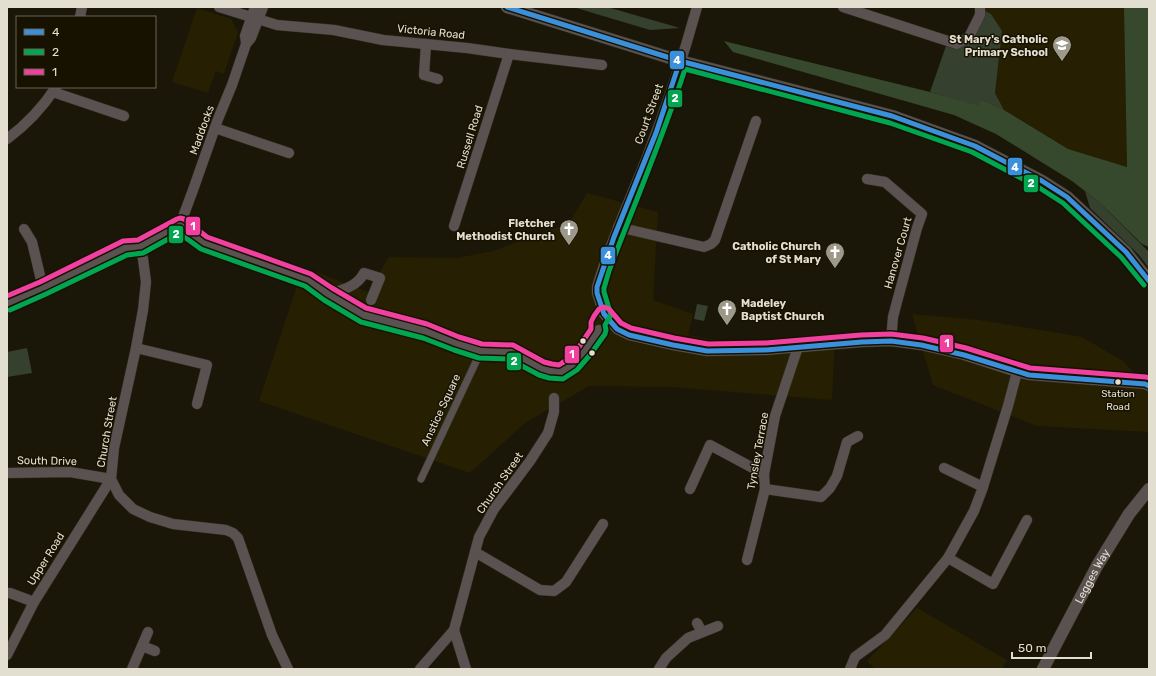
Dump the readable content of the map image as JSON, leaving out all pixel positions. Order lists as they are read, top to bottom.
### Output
{
  "streets": {
    "street": [
      "Victoria Road",
      "Court Street",
      "Maddocks",
      "Russell Road",
      "Hanover Court",
      "Anstice Square",
      "Church Street",
      "Tynsley Terrace",
      "South Drive",
      "Upper Road",
      "Legges Way"
    ]
  },
  "crossings": [
    ["Victoria Road", "Maddocks"],
    ["Victoria Road", "Russell Road"],
    ["Church Street", "South Drive"],
    ["Church Street", "Upper Road"],
    ["South Drive", "Upper Road"]
  ],
  "places": {
    "school or university": ["St Mary's Catholic Primary School"],
    "church": ["Fletcher Methodist Church", "Catholic Church of St Mary", "Madeley Baptist Church"],
    "other": ["Station Road"]
  },
  "lines": ["transit line 4", "transit line 2", "transit line 1"],
  "legend": ["4", "2", "1"],
  "scale_bar": "50 m"
}
